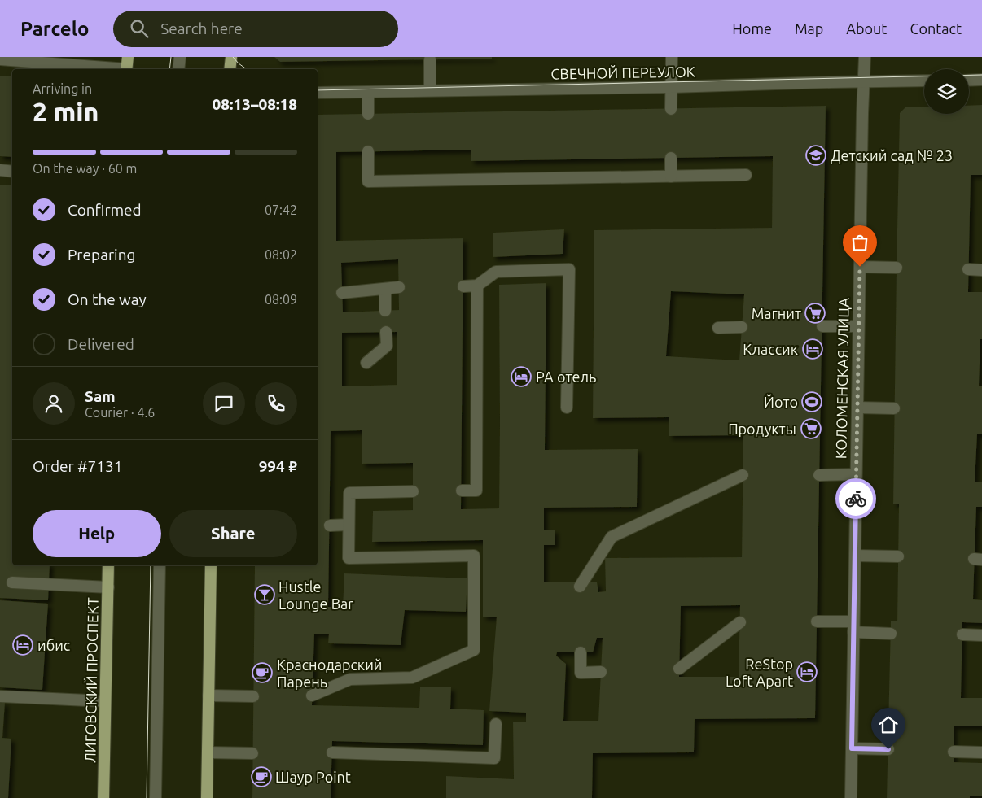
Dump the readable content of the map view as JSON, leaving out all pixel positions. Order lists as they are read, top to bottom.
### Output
{
  "streets": {
    "main road": ["ЛИГОВСКИЙ ПРОСПЕКТ"],
    "street": ["СВЕЧНОЙ ПЕРЕУЛОК", "КОЛОМЕНСКАЯ УЛИЦА"]
  },
  "crossings": [
    ["СВЕЧНОЙ ПЕРЕУЛОК", "КОЛОМЕНСКАЯ УЛИЦА"]
  ],
  "places": {
    "school or university": ["Детский сад № 23"],
    "supermarket": ["Магнит", "Продукты"],
    "hotel": [
      "Классик",
      "РА отель",
      "ибис",
      "ReStop Loft Apart"
    ],
    "sports": ["Йото"],
    "bar": ["Hustle Lounge Bar"],
    "cafe": ["Краснодарский Парень", "Шаур Point"]
  },
  "page": {
    "header": "Parcelo",
    "search": "Search here",
    "nav": [
      "Home",
      "Map",
      "About",
      "Contact"
    ],
    "heading": ["2 min", "Arriving in", "08:13–08:18"],
    "panel": [
      "Sam",
      "Courier · 4.6",
      "Order #7131",
      "994 ₽"
    ],
    "bar": "On the way · 60 m",
    "list": [
      ["Confirmed", "07:42"],
      ["Preparing", "08:02"],
      ["On the way", "08:09"],
      "Delivered"
    ],
    "buttons": ["Help", "Share"]
  }
}
